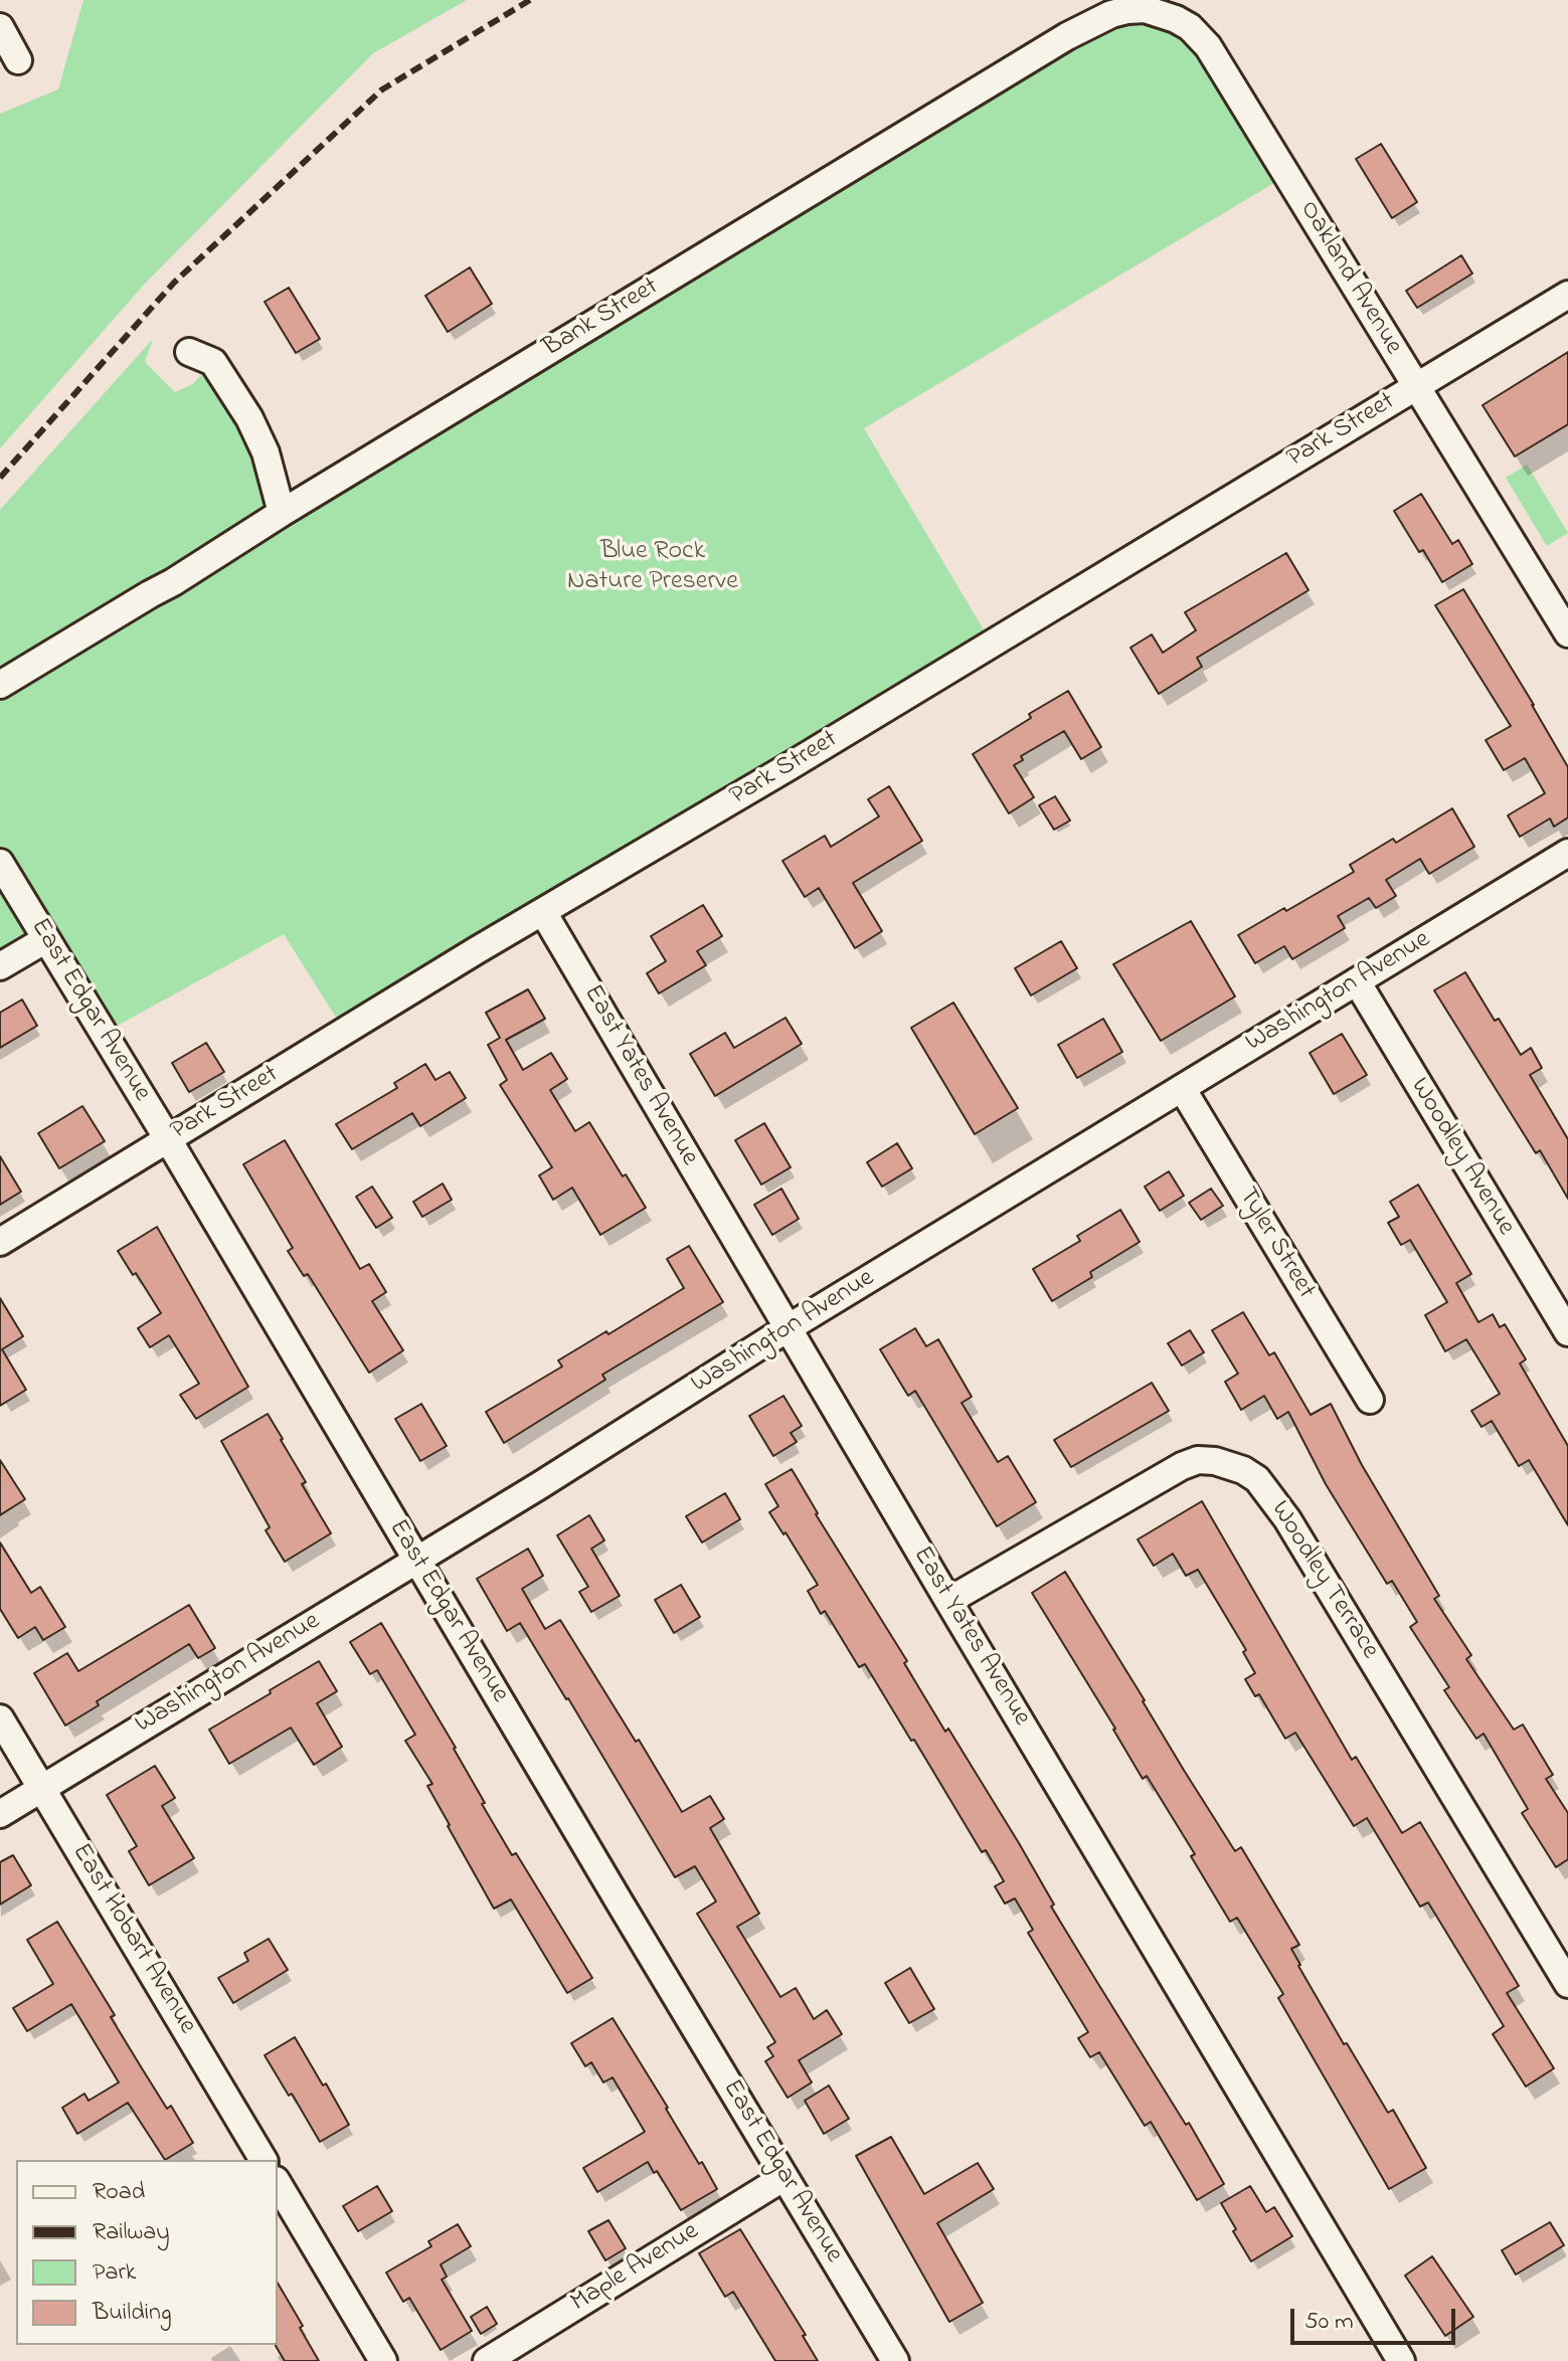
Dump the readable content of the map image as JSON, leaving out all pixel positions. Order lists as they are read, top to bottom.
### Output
{
  "streets": {
    "street": [
      "Oakland Avenue",
      "Bank Street",
      "Park Street",
      "Washington Avenue",
      "East Edgar Avenue",
      "East Yates Avenue",
      "Woodley Avenue",
      "Tyler Street",
      "Woodley Terrace",
      "East Hobart Avenue",
      "Maple Avenue"
    ]
  },
  "crossings": [
    ["Oakland Avenue", "Bank Street"],
    ["Oakland Avenue", "Park Street"],
    ["Park Street", "East Edgar Avenue"],
    ["Park Street", "East Yates Avenue"],
    ["Washington Avenue", "East Edgar Avenue"],
    ["Washington Avenue", "East Yates Avenue"],
    ["Washington Avenue", "Woodley Avenue"],
    ["Washington Avenue", "Tyler Street"],
    ["Washington Avenue", "East Hobart Avenue"],
    ["East Edgar Avenue", "Maple Avenue"],
    ["East Yates Avenue", "Woodley Terrace"]
  ],
  "parks": ["Blue Rock Nature Preserve"],
  "legend": [
    "Road",
    "Railway",
    "Park",
    "Building"
  ],
  "scale_bar": "50 m"
}
